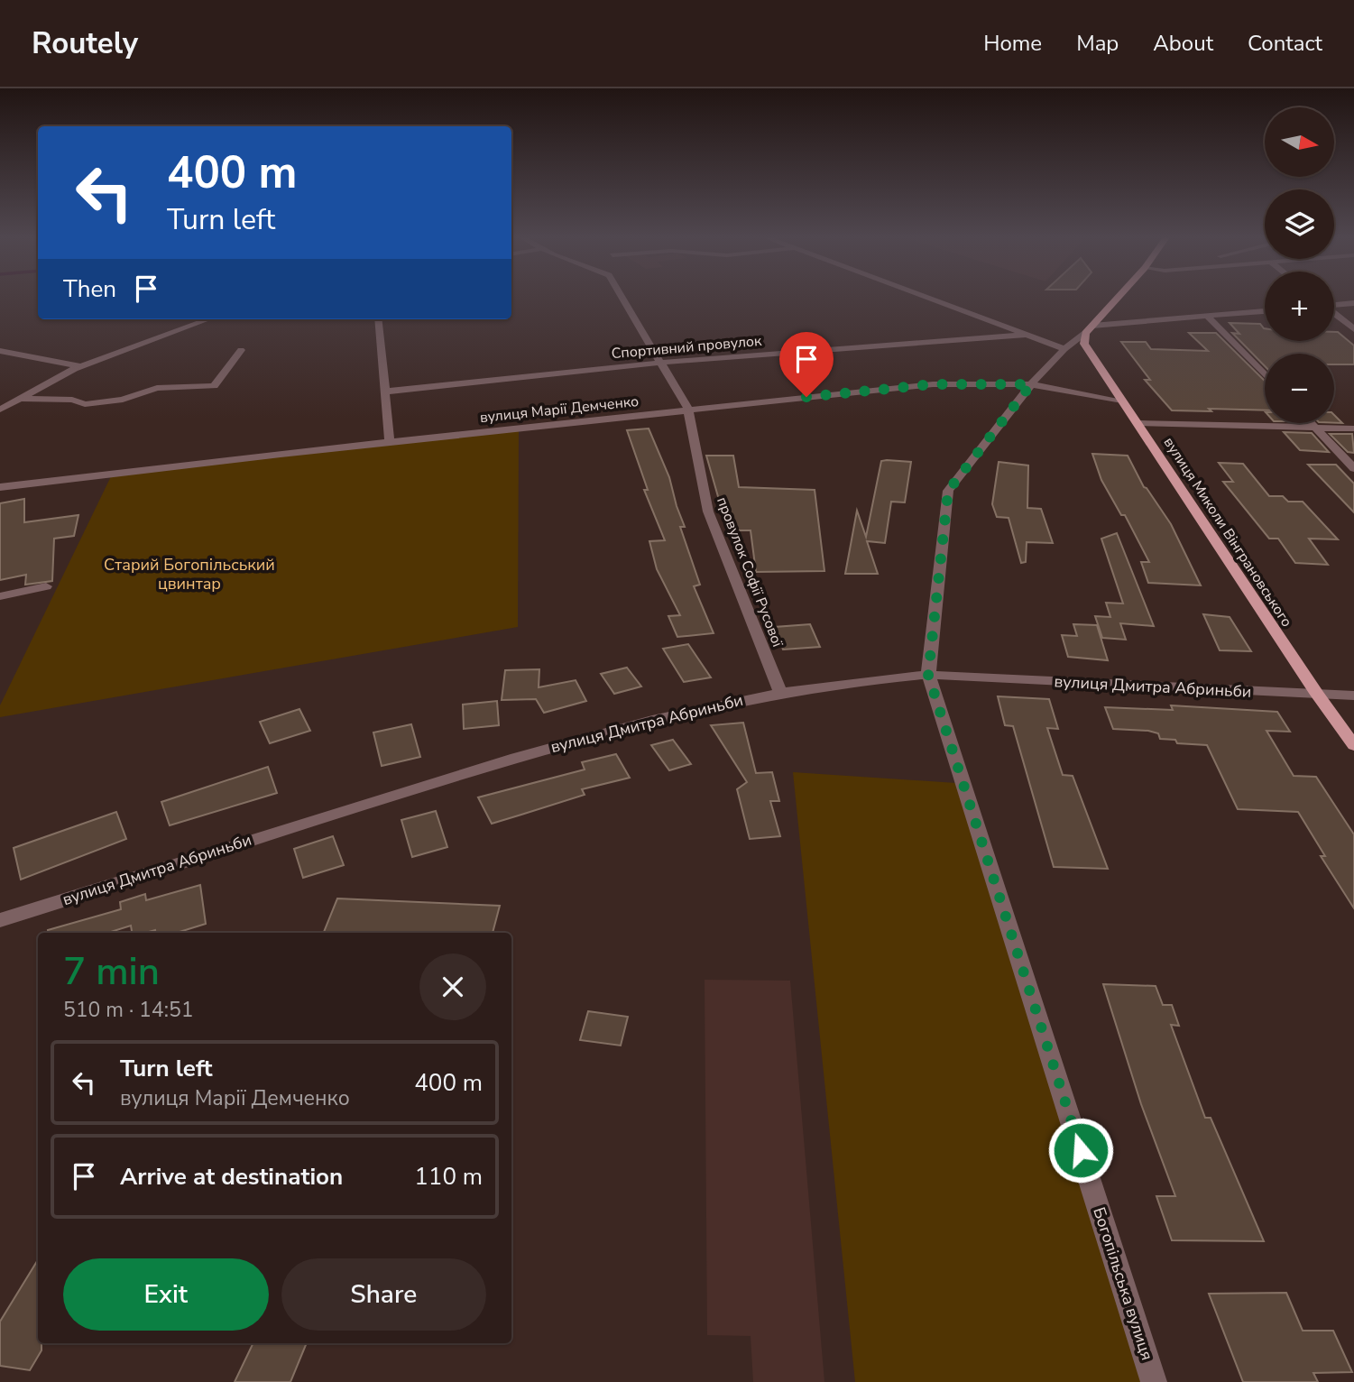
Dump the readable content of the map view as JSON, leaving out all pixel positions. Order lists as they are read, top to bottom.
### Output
{
  "streets": {
    "main road": ["вулиця Миколи Вінграновського", "Богопільська вулиця"],
    "street": [
      "Спортивний провулок",
      "вулиця Марії Демченко",
      "провулок Софії Русової",
      "вулиця Дмитра Абриньби"
    ]
  },
  "crossings": [
    ["Спортивний провулок", "провулок Софії Русової"],
    ["вулиця Марії Демченко", "вулиця Миколи Вінграновського"],
    ["вулиця Марії Демченко", "провулок Софії Русової"],
    ["вулиця Марії Демченко", "Богопільська вулиця"],
    ["вулиця Миколи Вінграновського", "вулиця Дмитра Абриньби"],
    ["вулиця Миколи Вінграновського", "Богопільська вулиця"],
    ["провулок Софії Русової", "вулиця Дмитра Абриньби"],
    ["вулиця Дмитра Абриньби", "Богопільська вулиця"]
  ],
  "parks": ["Старий Богопільський цвинтар"],
  "north": "right",
  "page": {
    "header": "Routely",
    "nav": [
      "Home",
      "Map",
      "About",
      "Contact"
    ],
    "map_buttons": ["+", "−"],
    "turn": ["400 m", "Turn left"],
    "then": "Then",
    "heading": ["7 min", "510 m · 14:51"],
    "list": [
      {
        "name": "Turn left",
        "note": "вулиця Марії Демченко",
        "value": "400 m"
      },
      {
        "name": "Arrive at destination",
        "value": "110 m"
      }
    ],
    "buttons": ["Exit", "Share"]
  }
}
